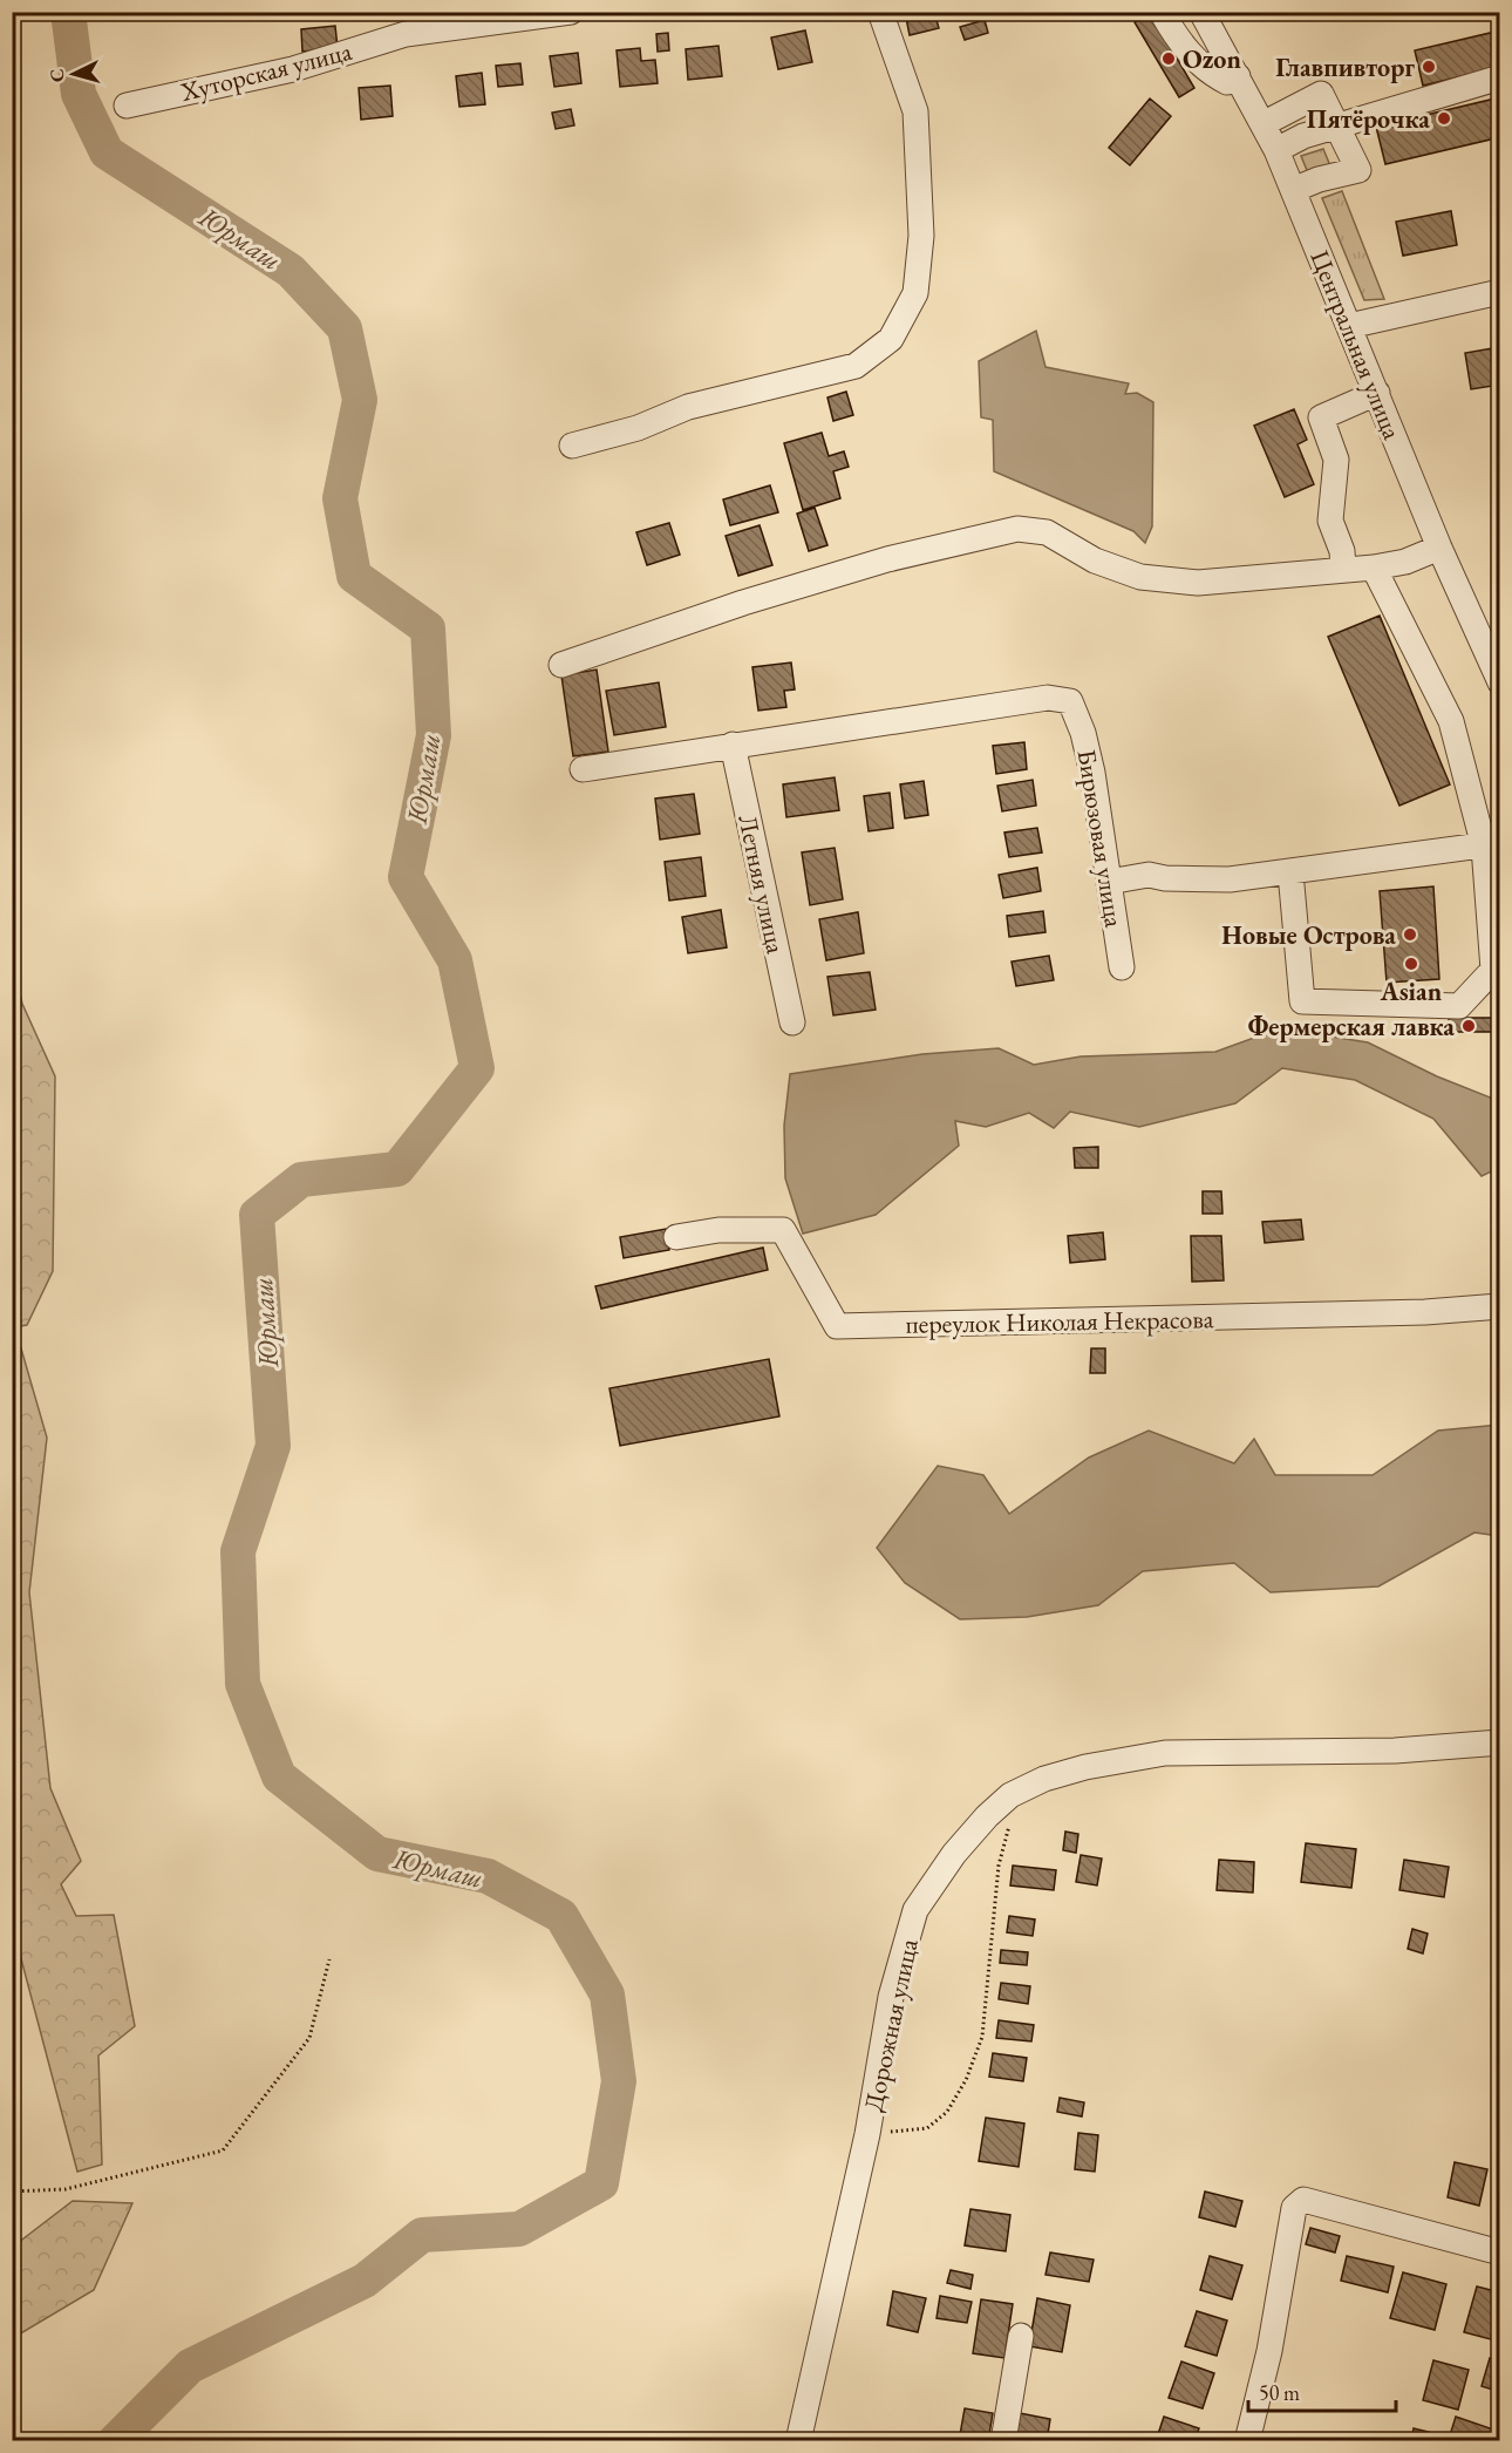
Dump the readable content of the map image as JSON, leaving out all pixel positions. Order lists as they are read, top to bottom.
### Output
{
  "streets": {
    "street": [
      "Хуторская улица",
      "Центральная улица",
      "Бирюзовая улица",
      "Летняя улица",
      "переулок Николая Некрасова",
      "Дорожная улица"
    ]
  },
  "crossings": [
    ["Бирюзовая улица", "Летняя улица"]
  ],
  "water": ["Юрмаш"],
  "places": [
    "Ozon",
    "Главпивторг",
    "Пятёрочка",
    "Новые Острова",
    "Asian",
    "Фермерская лавка"
  ],
  "scale_bar": "50 m",
  "north": "left"
}
